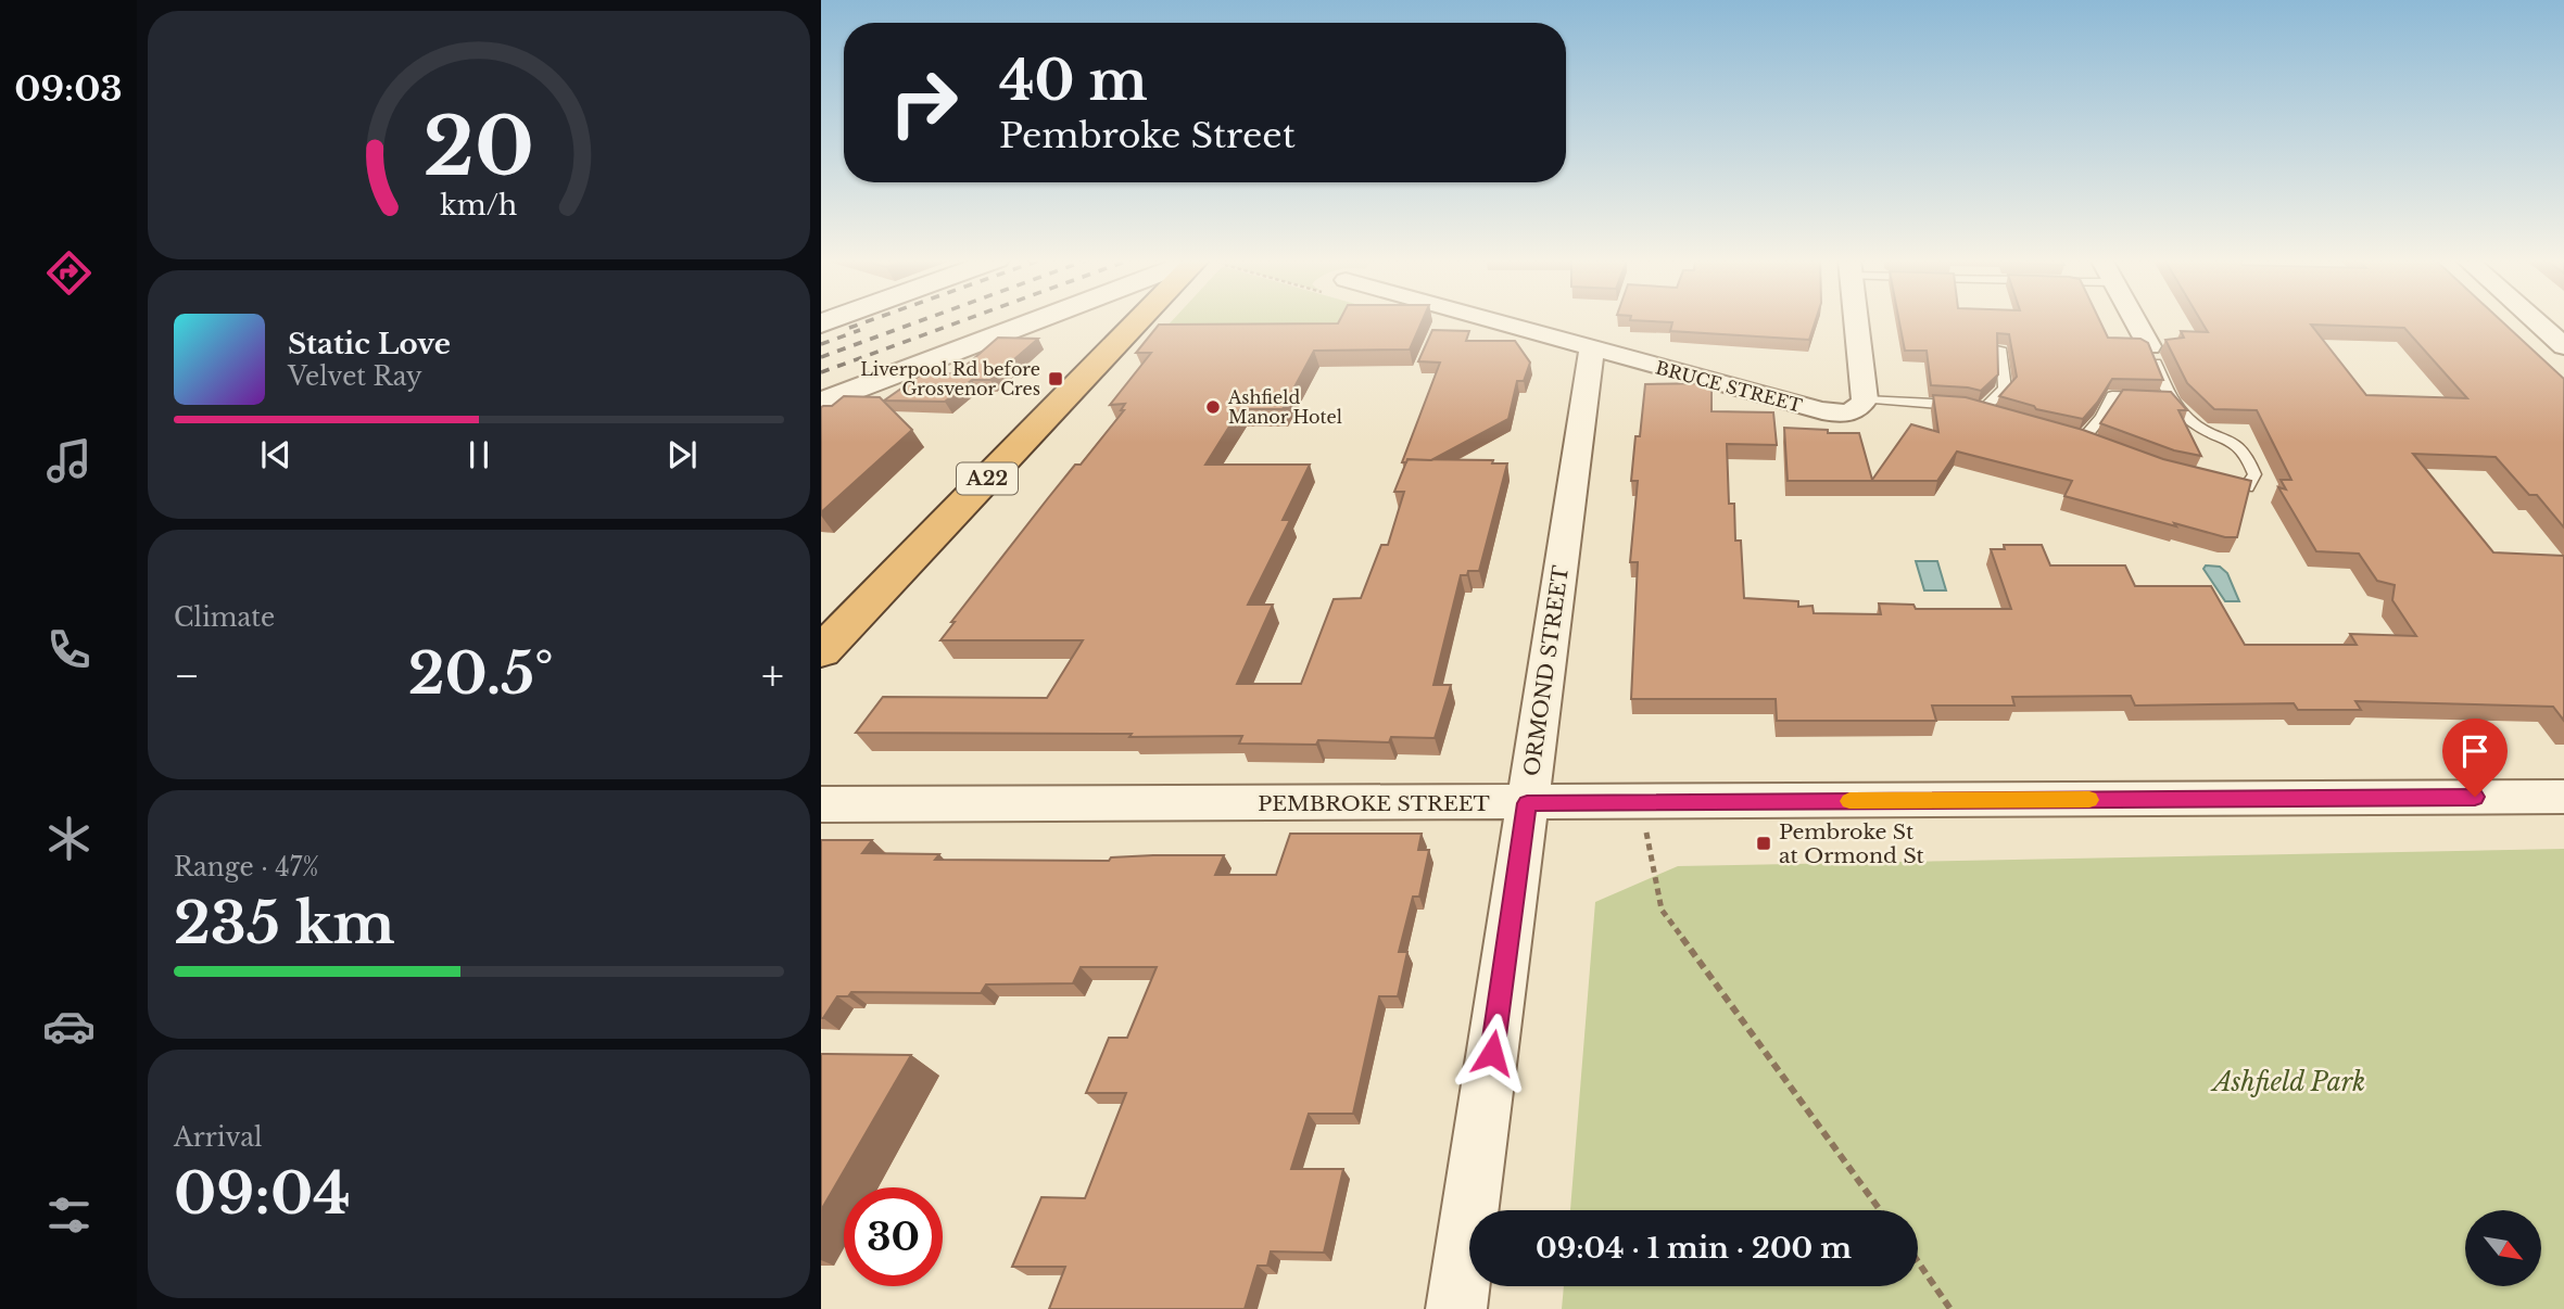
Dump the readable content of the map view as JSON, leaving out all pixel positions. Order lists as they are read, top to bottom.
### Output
{
  "streets": {
    "highway": ["A22"],
    "street": ["BRUCE STREET", "ORMOND STREET", "PEMBROKE STREET"]
  },
  "crossings": [
    ["BRUCE STREET", "ORMOND STREET"],
    ["ORMOND STREET", "PEMBROKE STREET"]
  ],
  "parks": ["Ashfield Park"],
  "places": {
    "transit": ["Liverpool Rd before Grosvenor Cres", "Pembroke St at Ormond St"],
    "other": ["Ashfield Manor Hotel"]
  },
  "north": "bottom right",
  "page": {
    "tabs": "09:03",
    "turn": ["40 m", "Pembroke Street"],
    "song": ["Static Love", "Velvet Ray"],
    "tile": [
      "Climate",
      ["Range · 47%", "235 km"],
      ["Arrival", "09:04"]
    ],
    "heat": ["−", "20.5°", "+"],
    "limit": "30",
    "trip": "09:04 · 1 min · 200 m",
    "gauge": ["20", "km/h"]
  }
}
